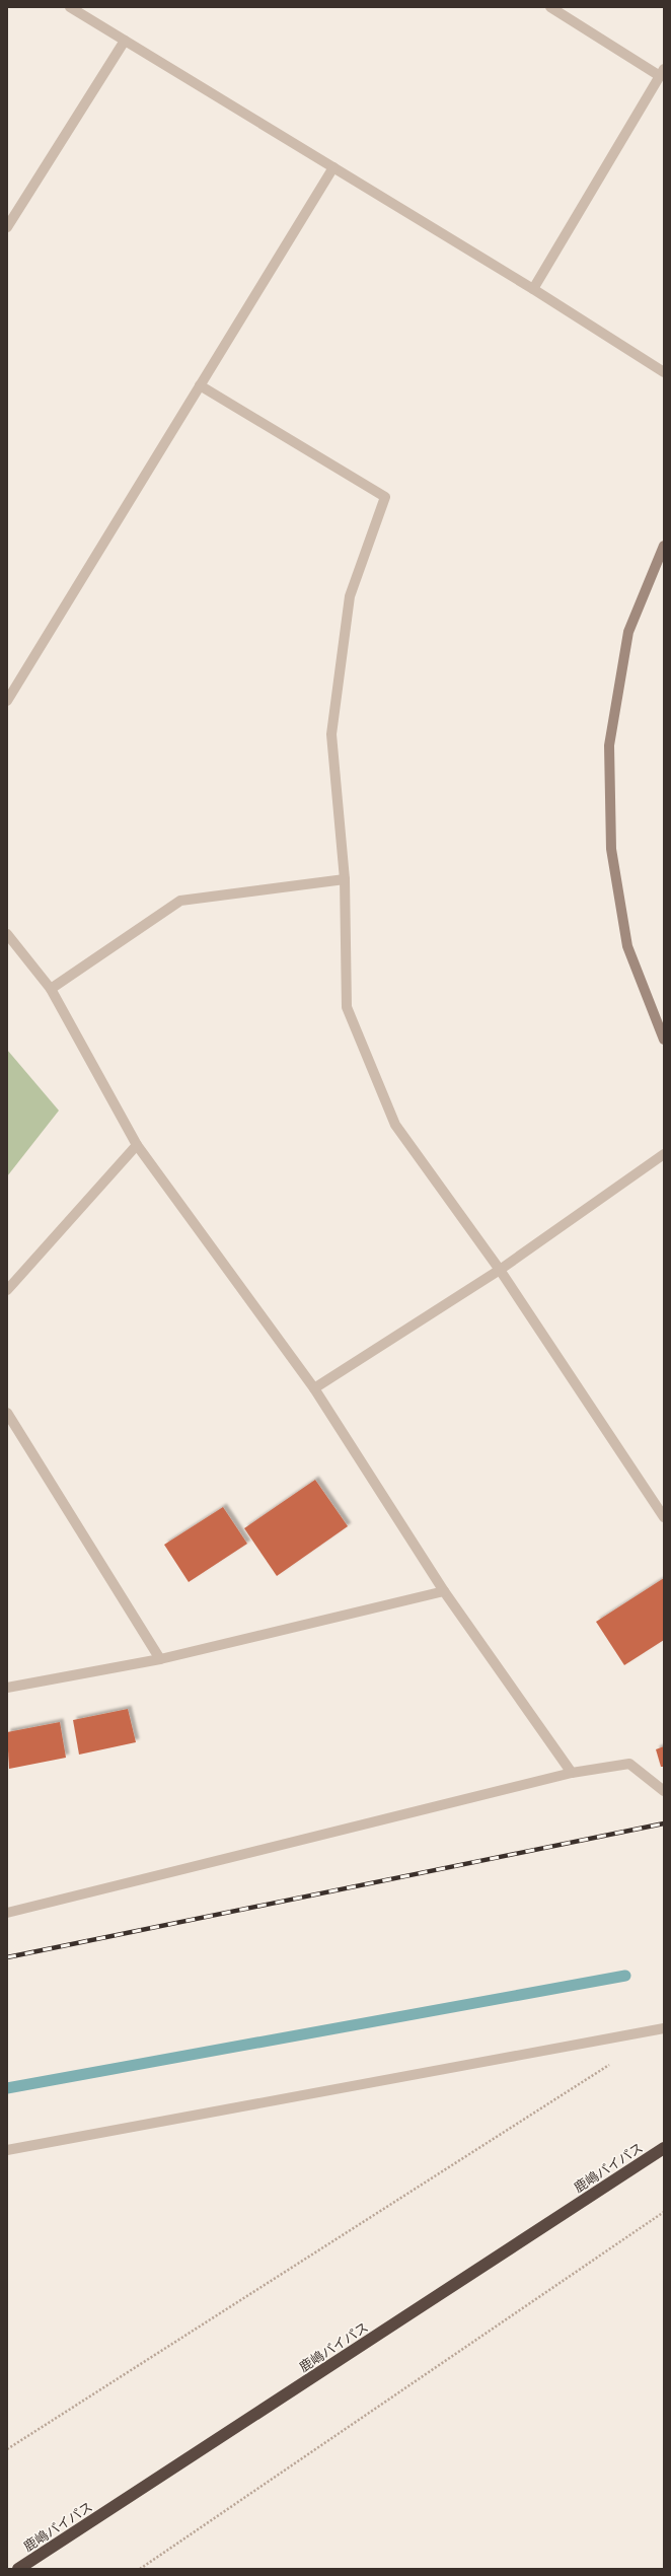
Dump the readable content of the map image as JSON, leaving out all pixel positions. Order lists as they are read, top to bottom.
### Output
{
  "streets": {
    "highway": ["鹿嶋バイパス"]
  }
}
